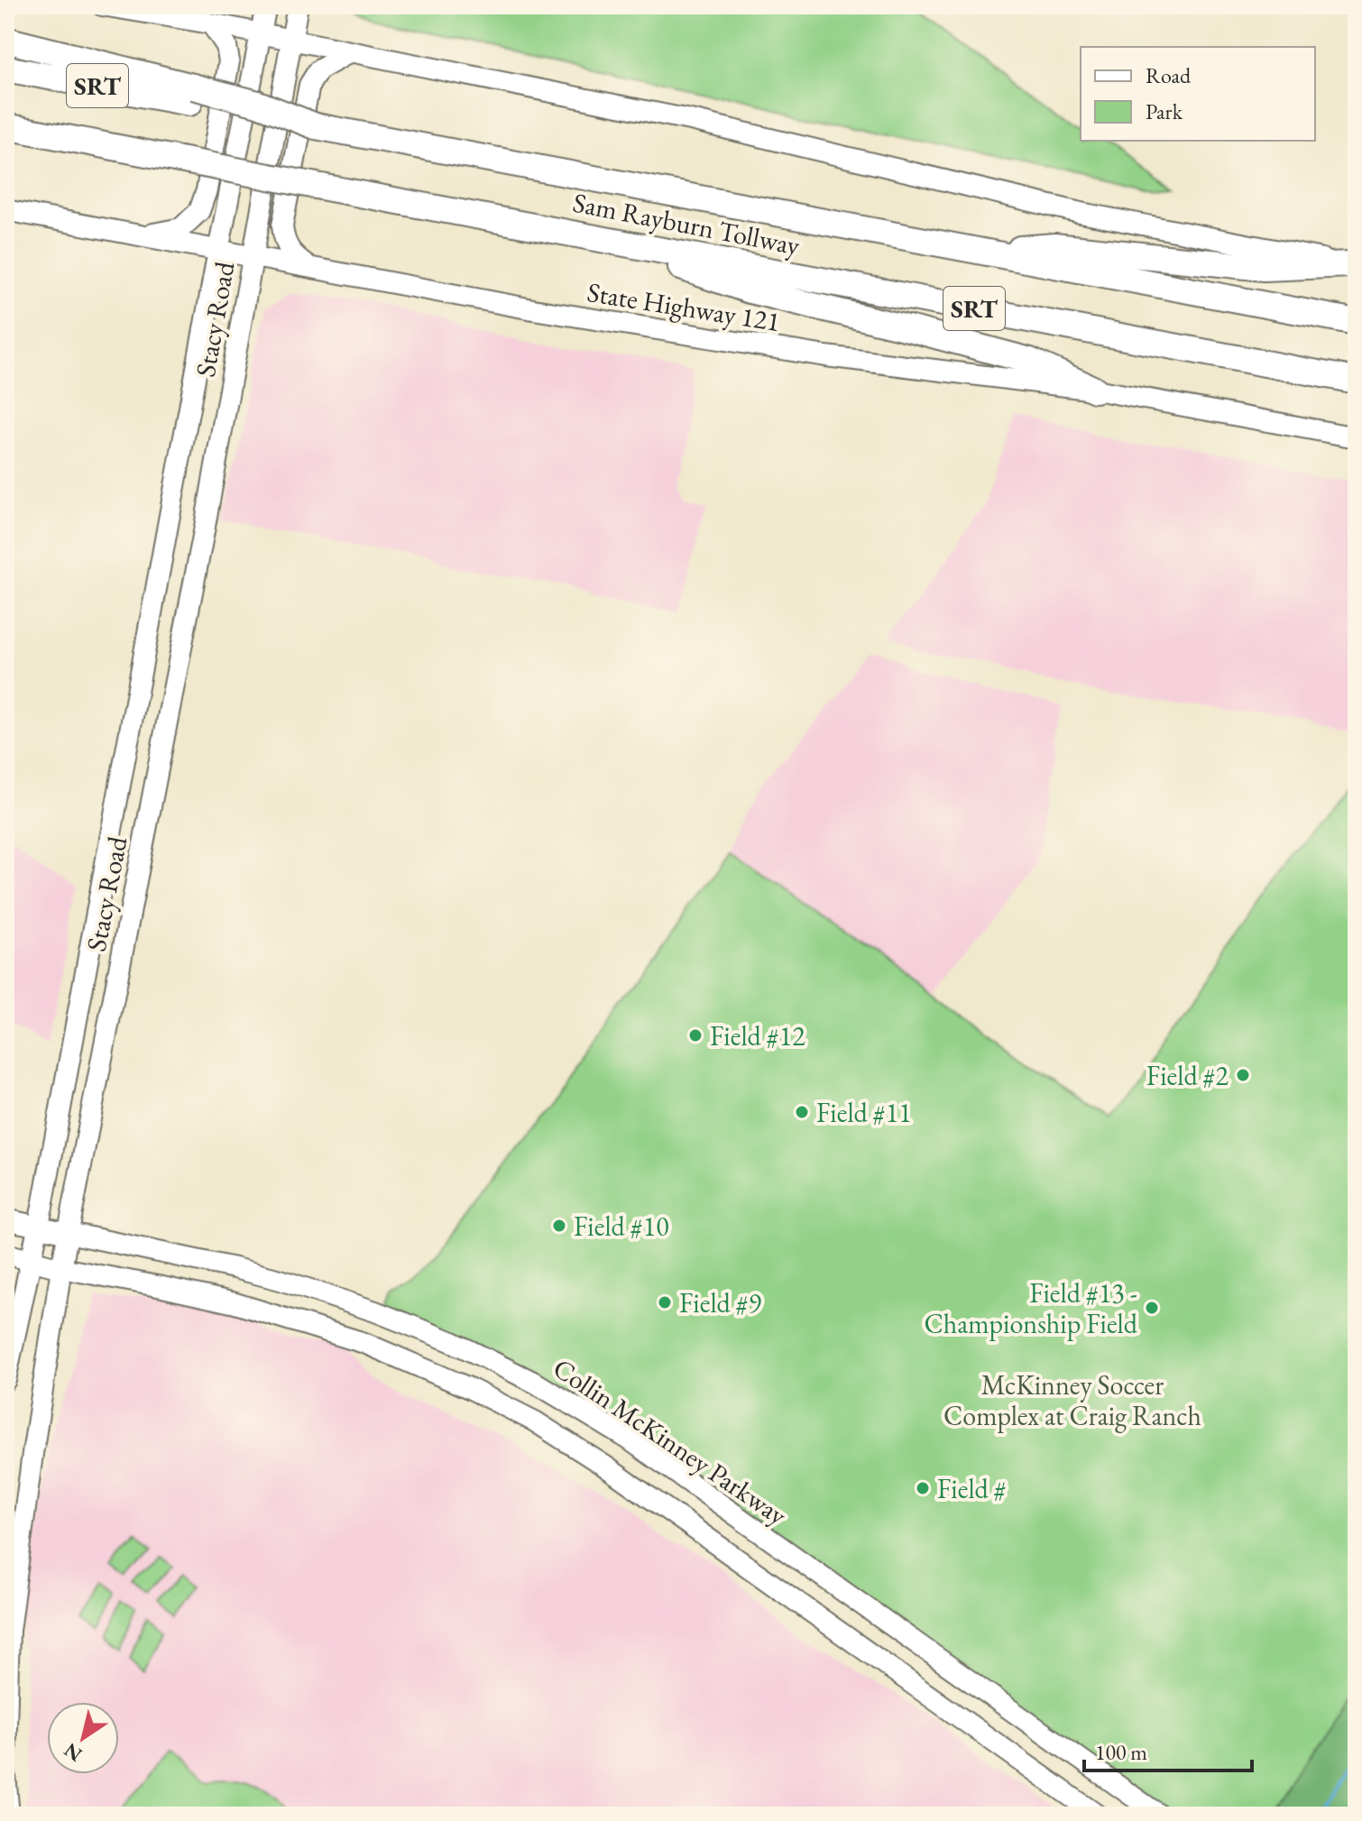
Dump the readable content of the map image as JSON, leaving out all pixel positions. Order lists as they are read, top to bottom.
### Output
{
  "streets": {
    "highway": ["SRT", "Sam Rayburn Tollway"],
    "main road": ["State Highway 121", "Stacy Road", "Collin McKinney Parkway"]
  },
  "crossings": [
    ["State Highway 121", "Stacy Road"],
    ["Stacy Road", "Collin McKinney Parkway"]
  ],
  "parks": ["McKinney Soccer Complex at Craig Ranch"],
  "places": [
    "Field #12",
    "Field #2",
    "Field #11",
    "Field #10",
    "Field #9",
    "Field #13 - Championship Field",
    "Field #"
  ],
  "legend": ["Road", "Park"],
  "scale_bar": "100 m",
  "north": "bottom left"
}
